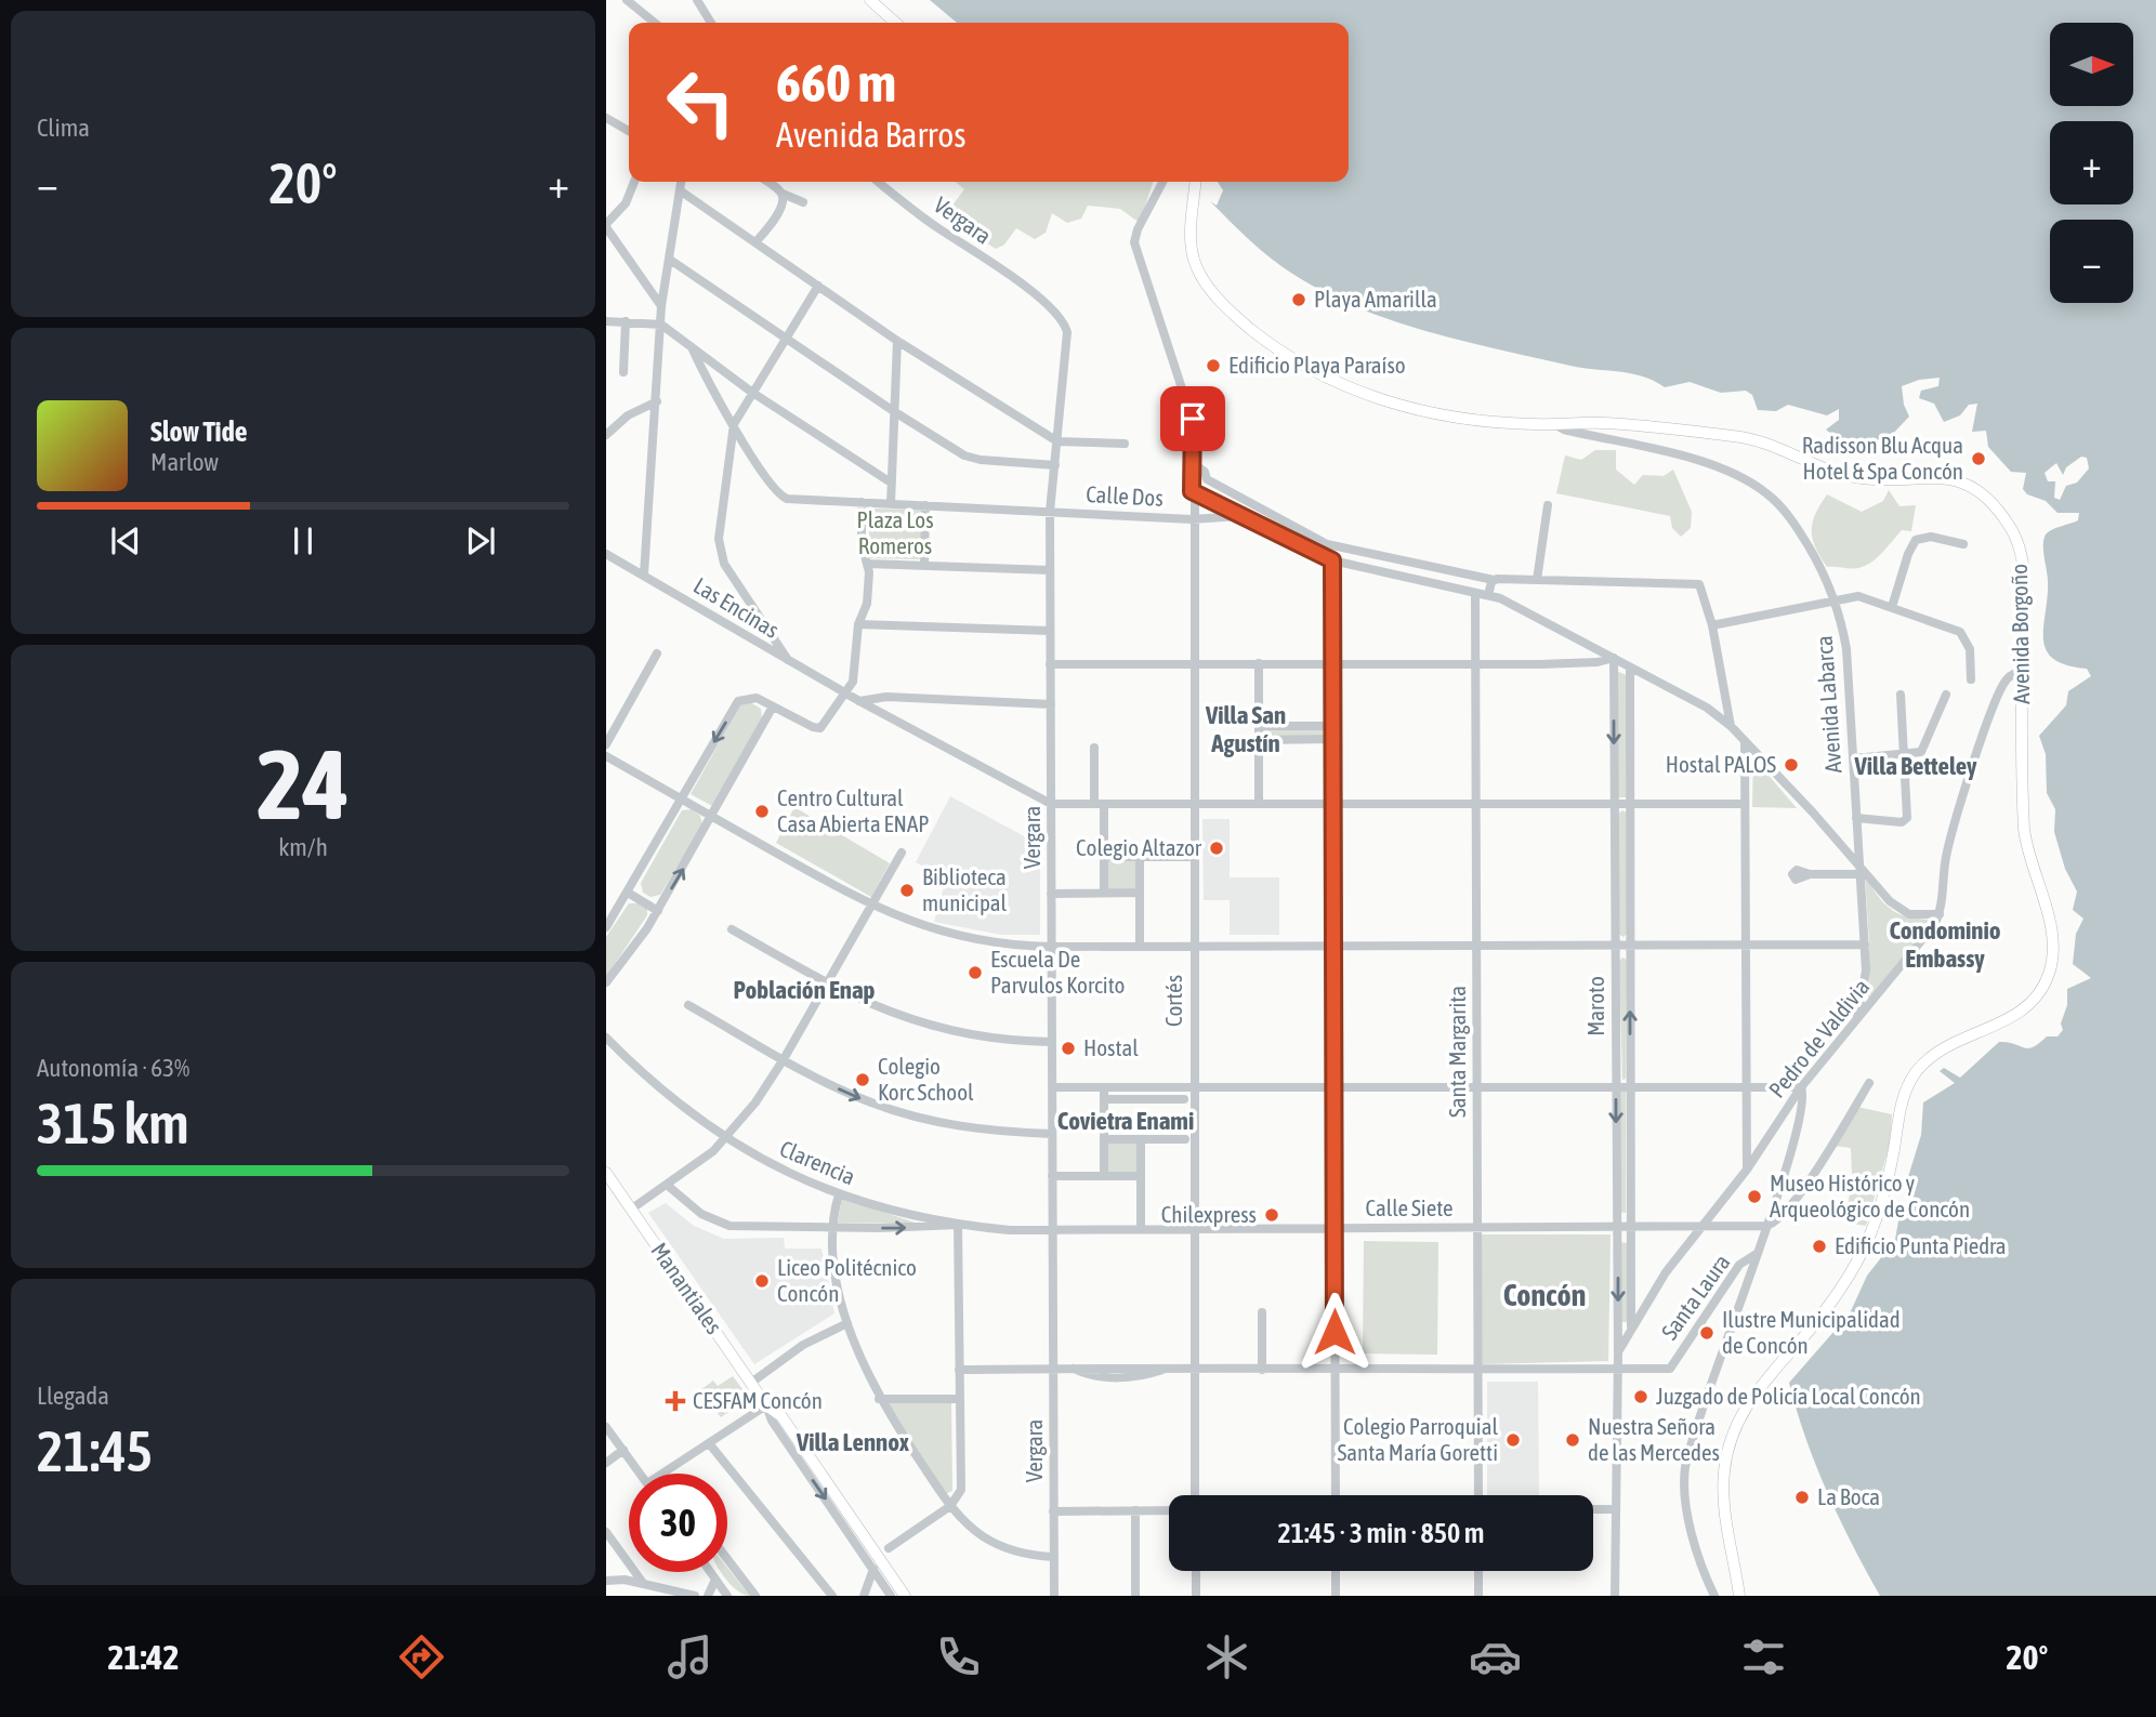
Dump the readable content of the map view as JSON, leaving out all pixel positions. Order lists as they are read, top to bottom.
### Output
{
  "streets": {
    "main road": ["Avenida Borgoño", "Manantiales"],
    "street": [
      "Vergara",
      "Calle Dos",
      "Las Encinas",
      "Avenida Labarca",
      "Cortés",
      "Maroto",
      "Pedro de Valdivia",
      "Santa Margarita",
      "Clarencia",
      "Calle Siete",
      "Santa Laura"
    ]
  },
  "crossings": [
    ["Vergara", "Calle Dos"],
    ["Vergara", "Las Encinas"],
    ["Vergara", "Clarencia"],
    ["Vergara", "Calle Siete"],
    ["Calle Dos", "Cortés"],
    ["Avenida Borgoño", "Avenida Labarca"],
    ["Avenida Borgoño", "Pedro de Valdivia"],
    ["Avenida Labarca", "Pedro de Valdivia"],
    ["Cortés", "Calle Siete"],
    ["Maroto", "Pedro de Valdivia"],
    ["Maroto", "Calle Siete"],
    ["Maroto", "Santa Laura"],
    ["Pedro de Valdivia", "Calle Siete"],
    ["Pedro de Valdivia", "Santa Laura"],
    ["Santa Margarita", "Calle Siete"],
    ["Clarencia", "Calle Siete"],
    ["Calle Siete", "Santa Laura"]
  ],
  "districts": [
    "Villa San Agustín",
    "Villa Betteley",
    "Condominio Embassy",
    "Población Enap",
    "Covietra Enami",
    "Concón",
    "Villa Lennox"
  ],
  "parks": ["Plaza Los Romeros"],
  "places": {
    "other": [
      "Playa Amarilla",
      "Edificio Playa Paraíso",
      "Radisson Blu Acqua Hotel & Spa Concón",
      "Hostal PALOS",
      "Centro Cultural Casa Abierta ENAP",
      "Colegio Altazor",
      "Biblioteca municipal",
      "Escuela De Parvulos Korcito",
      "Hostal",
      "Colegio Korc School",
      "Museo Histórico y Arqueológico de Concón",
      "Chilexpress",
      "Edificio Punta Piedra",
      "Liceo Politécnico Concón",
      "Ilustre Municipalidad de Concón",
      "Juzgado de Policía Local Concón",
      "Colegio Parroquial Santa María Goretti",
      "Nuestra Señora de las Mercedes",
      "La Boca"
    ],
    "health": ["CESFAM Concón"]
  },
  "north": "right",
  "page": {
    "tile": [
      "Clima",
      ["24", "km/h"],
      ["Autonomía · 63%", "315 km"],
      ["Llegada", "21:45"]
    ],
    "map_buttons": ["+", "−"],
    "turn": ["660 m", "Avenida Barros"],
    "heat": ["−", "20°", "+"],
    "song": ["Slow Tide", "Marlow"],
    "limit": "30",
    "trip": "21:45 · 3 min · 850 m",
    "tabs": ["21:42", "20°"]
  }
}
